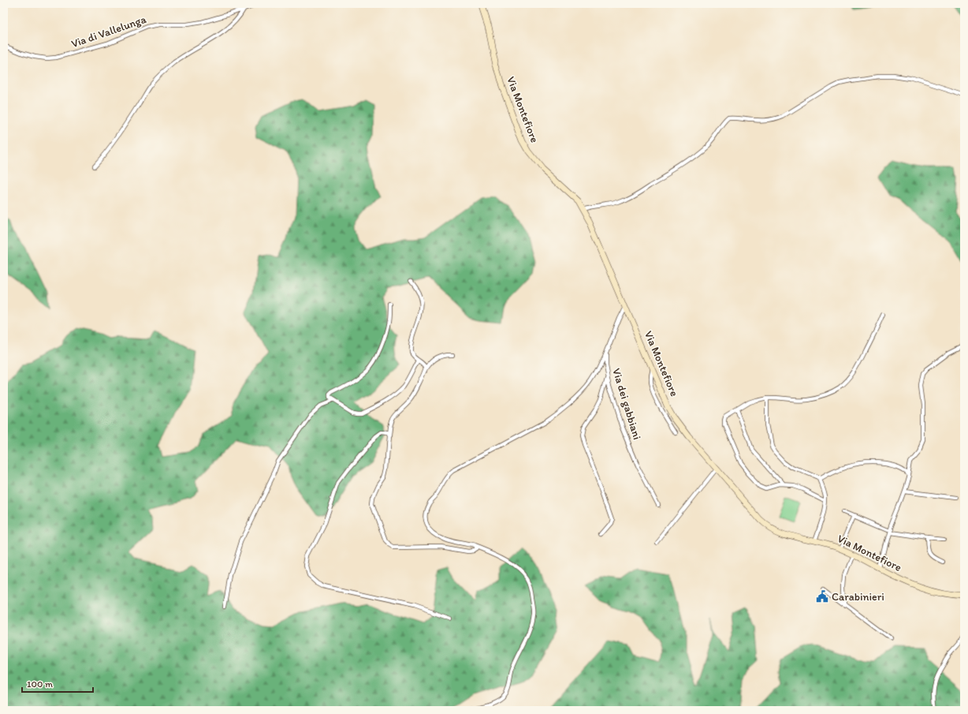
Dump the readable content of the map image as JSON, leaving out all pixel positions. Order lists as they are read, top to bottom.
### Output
{
  "streets": {
    "main road": ["Via Montefiore"],
    "street": ["Via di Vallelunga", "Via dei gabbiani"]
  },
  "crossings": [
    ["Via Montefiore", "Via dei gabbiani"]
  ],
  "places": {
    "public building": ["Carabinieri"]
  },
  "scale_bar": "100 m"
}
